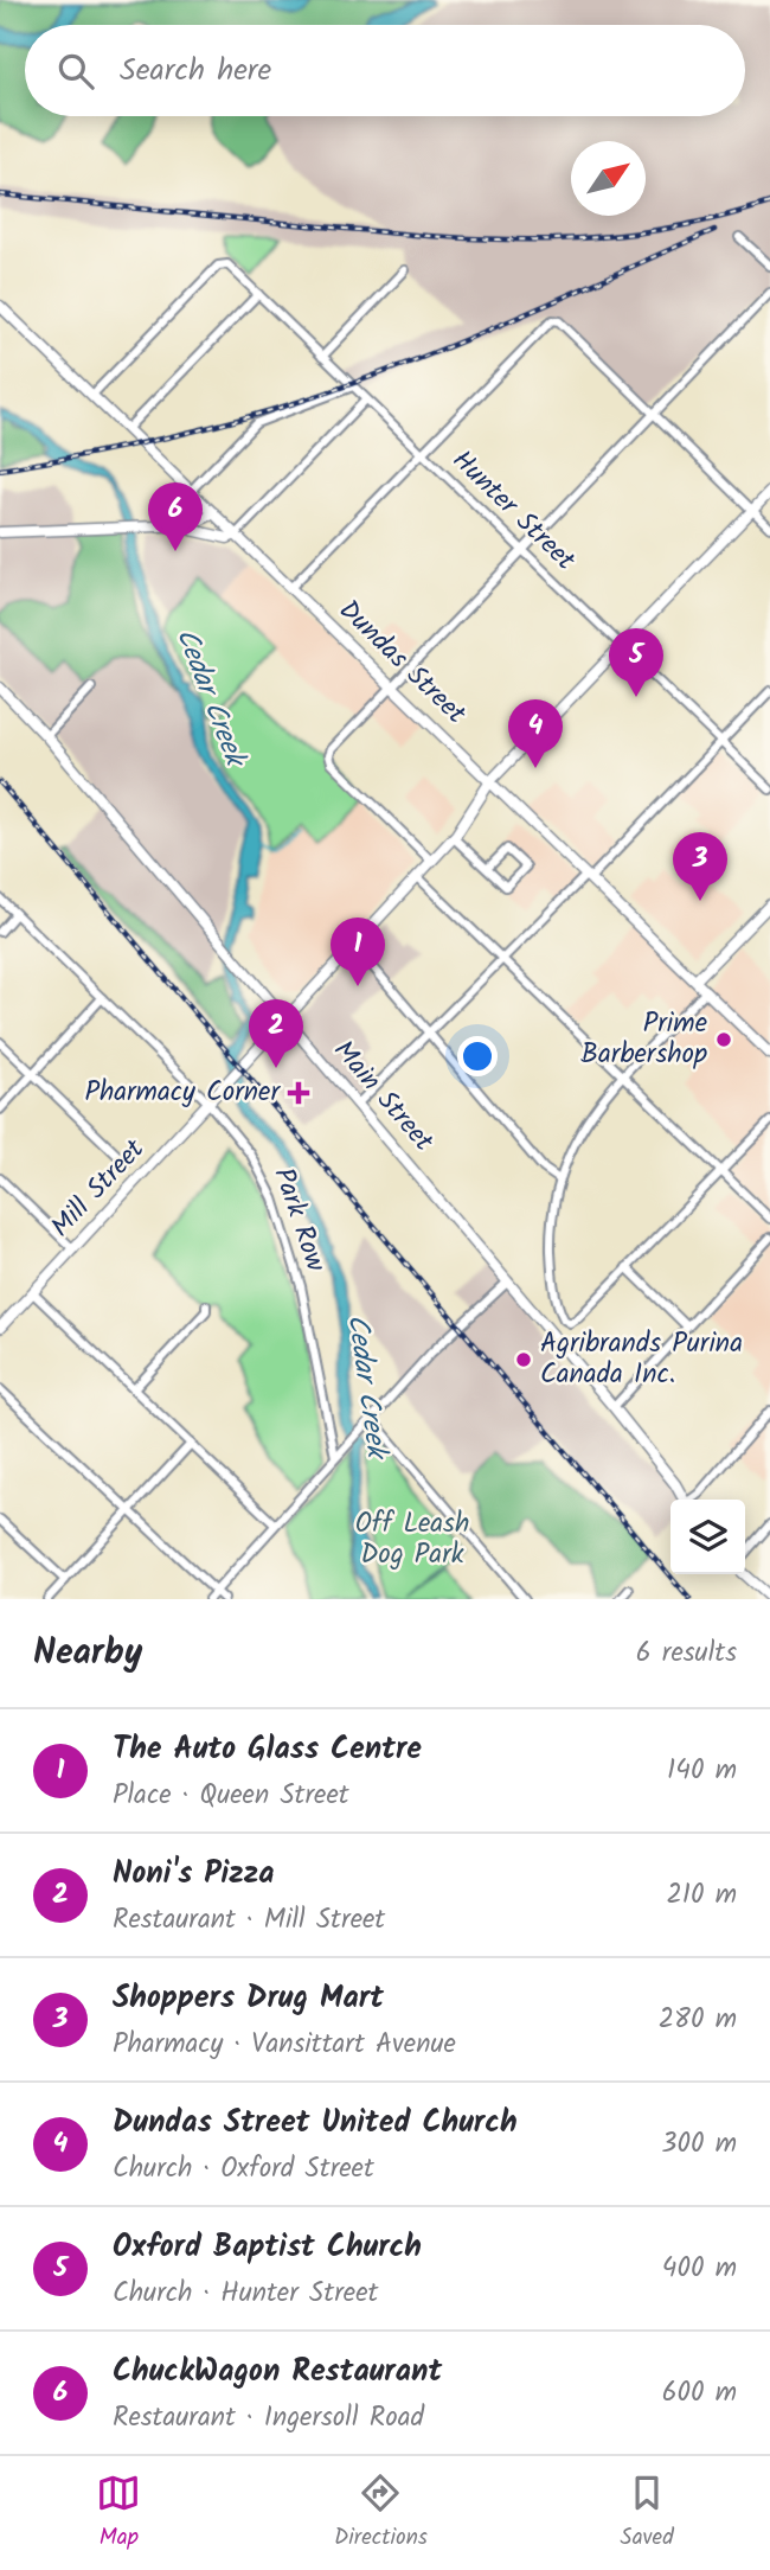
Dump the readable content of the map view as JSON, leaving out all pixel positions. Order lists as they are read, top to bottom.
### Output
{
  "streets": {
    "main road": ["Dundas Street", "Main Street", "Mill Street"],
    "street": ["Hunter Street", "Park Row"]
  },
  "crossings": [
    ["Hunter Street", "Dundas Street"],
    ["Hunter Street", "Mill Street"],
    ["Dundas Street", "Mill Street"],
    ["Main Street", "Mill Street"],
    ["Mill Street", "Park Row"]
  ],
  "water": ["Cedar Creek"],
  "parks": ["Off Leash Dog Park"],
  "places": {
    "other": ["Prime Barbershop", "Agribrands Purina Canada Inc."],
    "health": ["Pharmacy Corner"]
  },
  "north": "top right",
  "page": {
    "search": "Search here",
    "pins": [
      "6",
      "5",
      "4",
      "3",
      "1",
      "2"
    ],
    "heading": ["Nearby", "6 results"],
    "list": [
      {
        "mark": "1",
        "name": "The Auto Glass Centre",
        "note": "Place · Queen Street",
        "value": "140 m"
      },
      {
        "mark": "2",
        "name": "Noni's Pizza",
        "note": "Restaurant · Mill Street",
        "value": "210 m"
      },
      {
        "mark": "3",
        "name": "Shoppers Drug Mart",
        "note": "Pharmacy · Vansittart Avenue",
        "value": "280 m"
      },
      {
        "mark": "4",
        "name": "Dundas Street United Church",
        "note": "Church · Oxford Street",
        "value": "300 m"
      },
      {
        "mark": "5",
        "name": "Oxford Baptist Church",
        "note": "Church · Hunter Street",
        "value": "400 m"
      },
      {
        "mark": "6",
        "name": "ChuckWagon Restaurant",
        "note": "Restaurant · Ingersoll Road",
        "value": "600 m"
      }
    ],
    "nav": ["Map", "Directions", "Saved"]
  }
}
